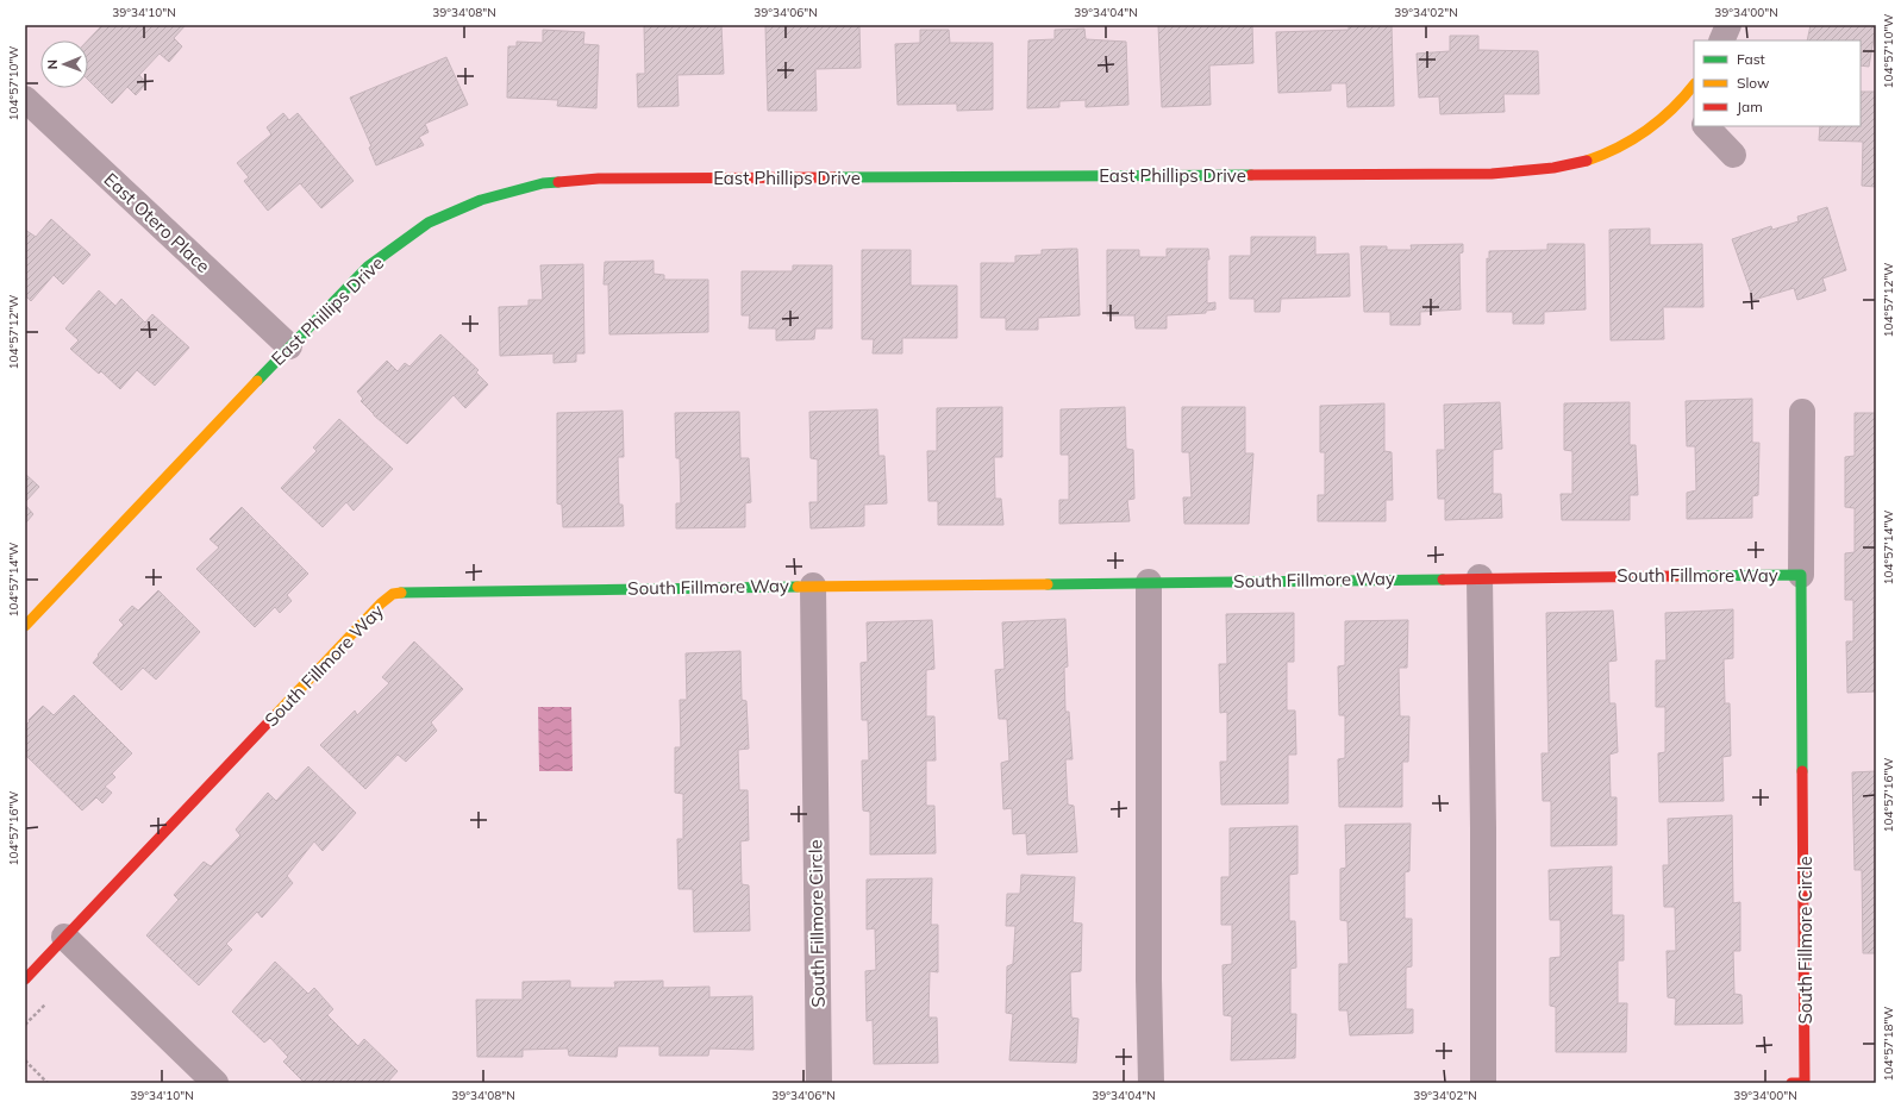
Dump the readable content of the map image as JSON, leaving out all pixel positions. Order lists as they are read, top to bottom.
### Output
{
  "streets": {
    "street": [
      "East Phillips Drive",
      "East Otero Place",
      "South Fillmore Way",
      "South Fillmore Circle"
    ]
  },
  "crossings": [
    ["East Phillips Drive", "East Otero Place"],
    ["South Fillmore Way", "South Fillmore Circle"]
  ],
  "legend": ["Fast", "Slow", "Jam"],
  "north": "left",
  "coordinates": [
    "39°34'10\"N",
    "39°34'08\"N",
    "39°34'06\"N",
    "39°34'04\"N",
    "39°34'02\"N",
    "39°34'00\"N",
    "104°57'10\"W",
    "104°57'12\"W",
    "104°57'14\"W",
    "104°57'16\"W",
    "104°57'18\"W"
  ]
}
